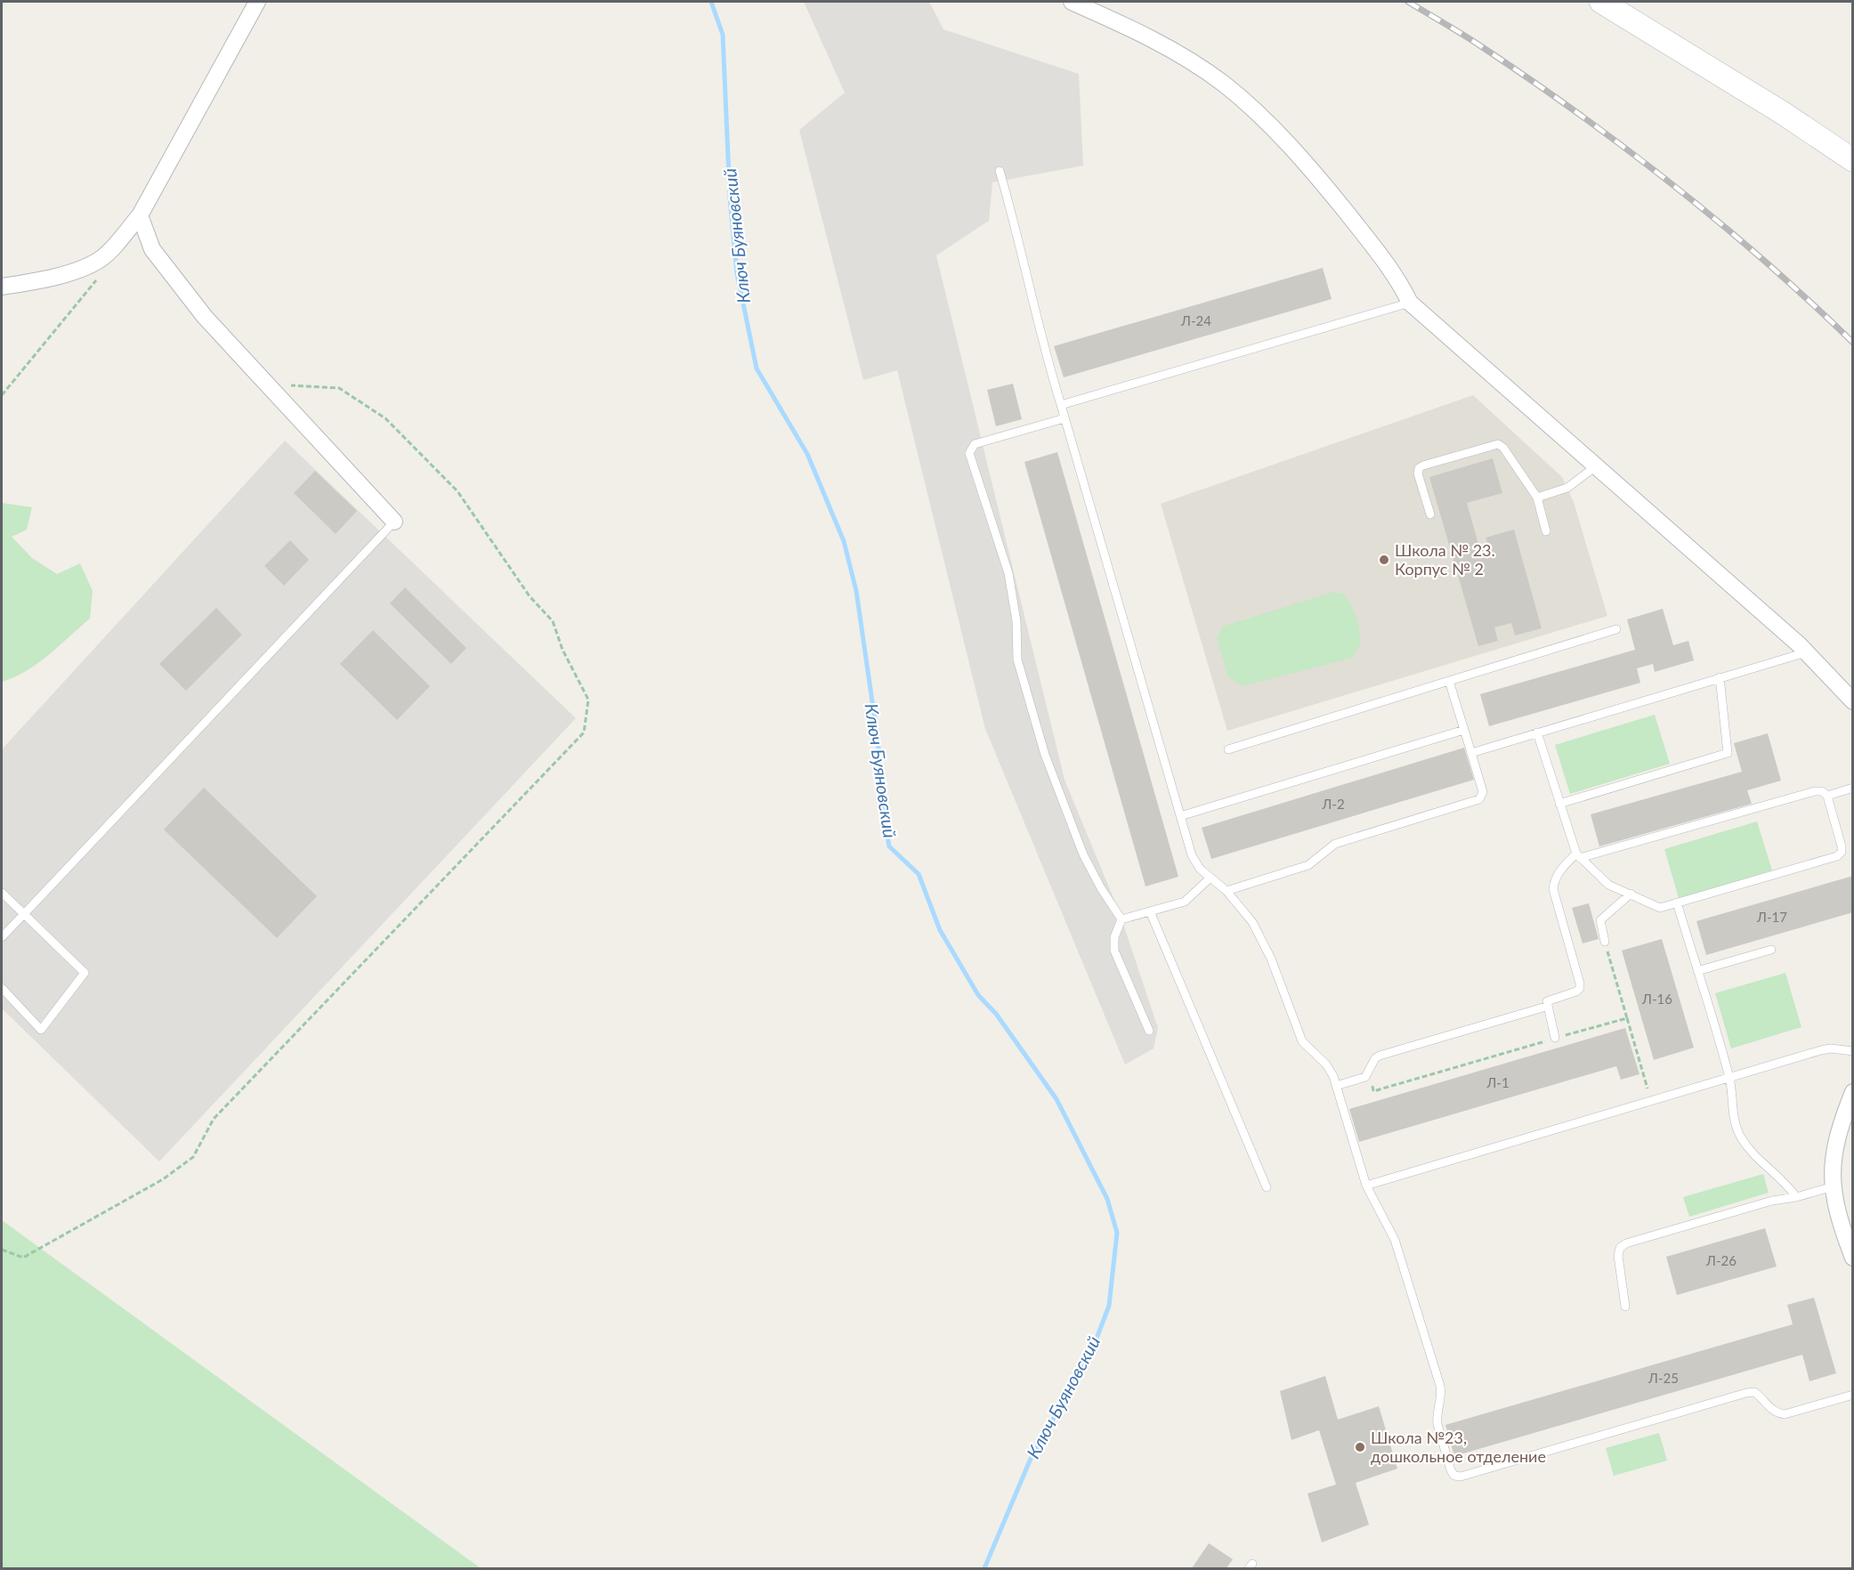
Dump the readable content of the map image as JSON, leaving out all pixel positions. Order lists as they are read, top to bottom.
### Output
{
  "water": ["Ключ Буяновский"],
  "places": ["Школа № 23. Корпус № 2", "Школа №23, дошкольное отделение"],
  "house_numbers": [
    "Л-24",
    "Л-2",
    "Л-17",
    "Л-16",
    "Л-1",
    "Л-26",
    "Л-25"
  ]
}
